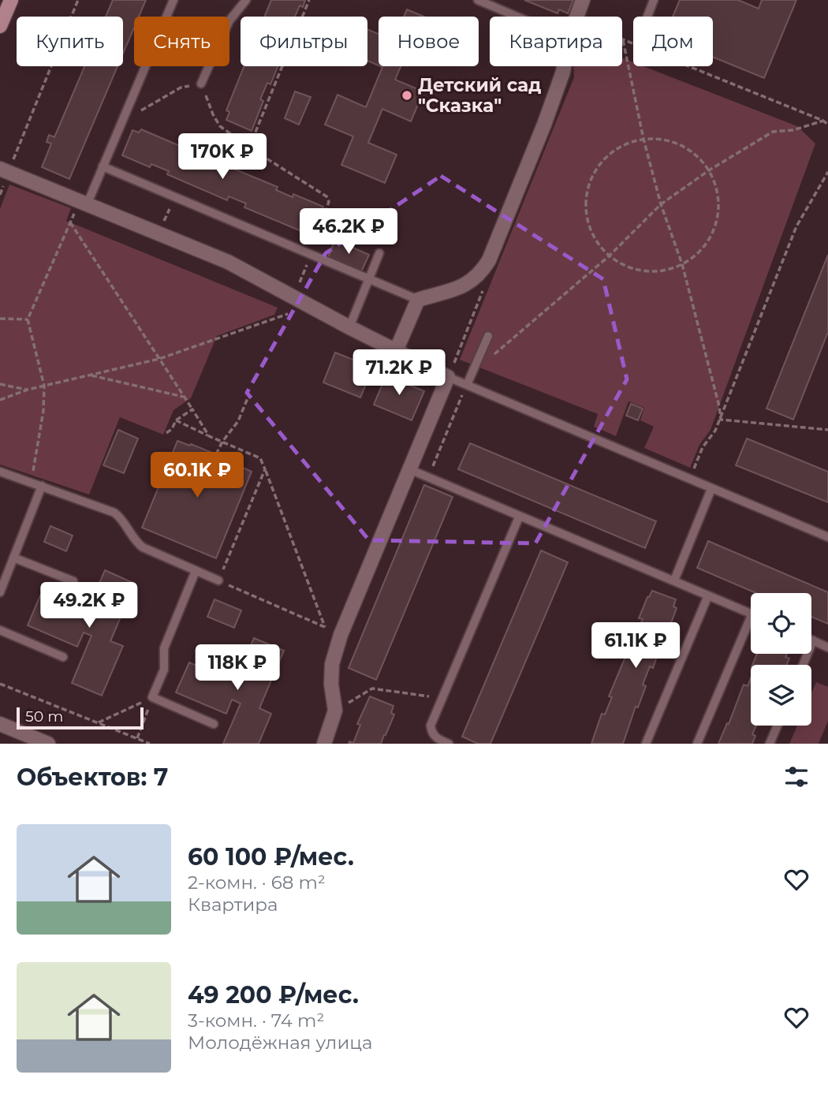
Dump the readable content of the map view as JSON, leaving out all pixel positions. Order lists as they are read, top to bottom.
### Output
{
  "places": ["Детский сад \"Сказка\""],
  "scale_bar": "50 m",
  "page": {
    "chip": [
      "Купить",
      "Снять",
      "Фильтры",
      "Новое",
      "Квартира",
      "Дом"
    ],
    "price": [
      "170K ₽",
      "46.2K ₽",
      "71.2K ₽",
      "60.1K ₽",
      "49.2K ₽",
      "61.1K ₽",
      "118K ₽"
    ],
    "scale": "50 m",
    "heading": "Объектов: 7",
    "list": [
      {
        "name": "60 100 ₽/мес.",
        "note": "2-комн. · 68 m² · Квартира"
      },
      {
        "name": "49 200 ₽/мес.",
        "note": "3-комн. · 74 m² · Молодёжная улица"
      }
    ]
  }
}
